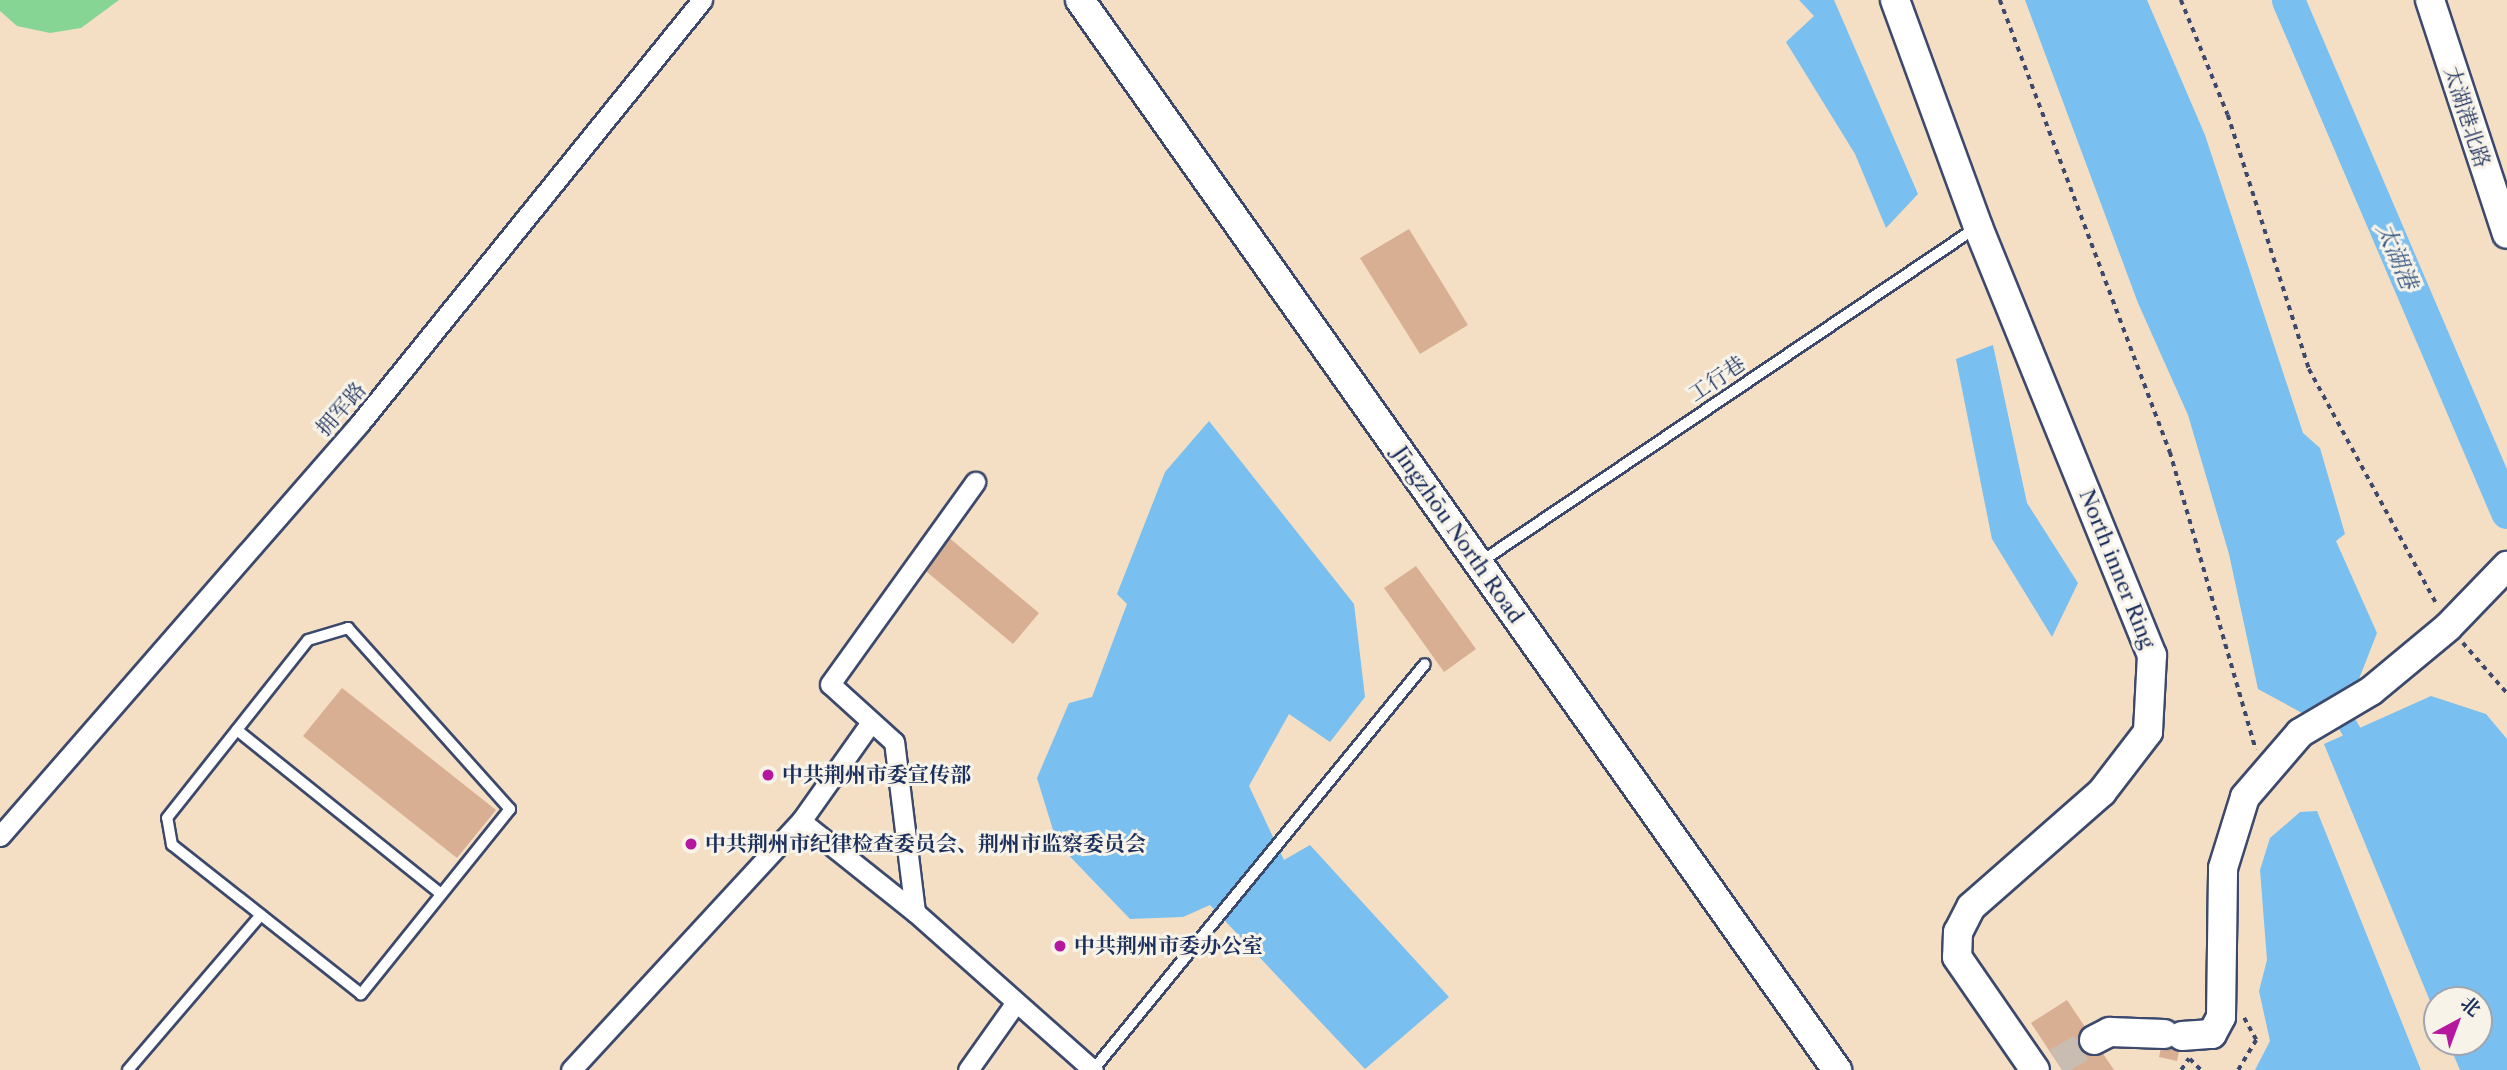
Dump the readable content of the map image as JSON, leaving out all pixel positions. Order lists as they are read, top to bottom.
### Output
{
  "streets": {
    "street": [
      "太湖港北路",
      "拥军路",
      "Jīngzhōu North Road",
      "North inner Ring"
    ],
    "lane": ["工行巷"]
  },
  "crossings": [
    ["工行巷", "Jīngzhōu North Road"],
    ["工行巷", "North inner Ring"]
  ],
  "water": ["太湖港"],
  "places": ["中共荆州市委宣传部", "中共荆州市纪律检查委员会、荆州市监察委员会", "中共荆州市委办公室"],
  "north": "top right"
}
